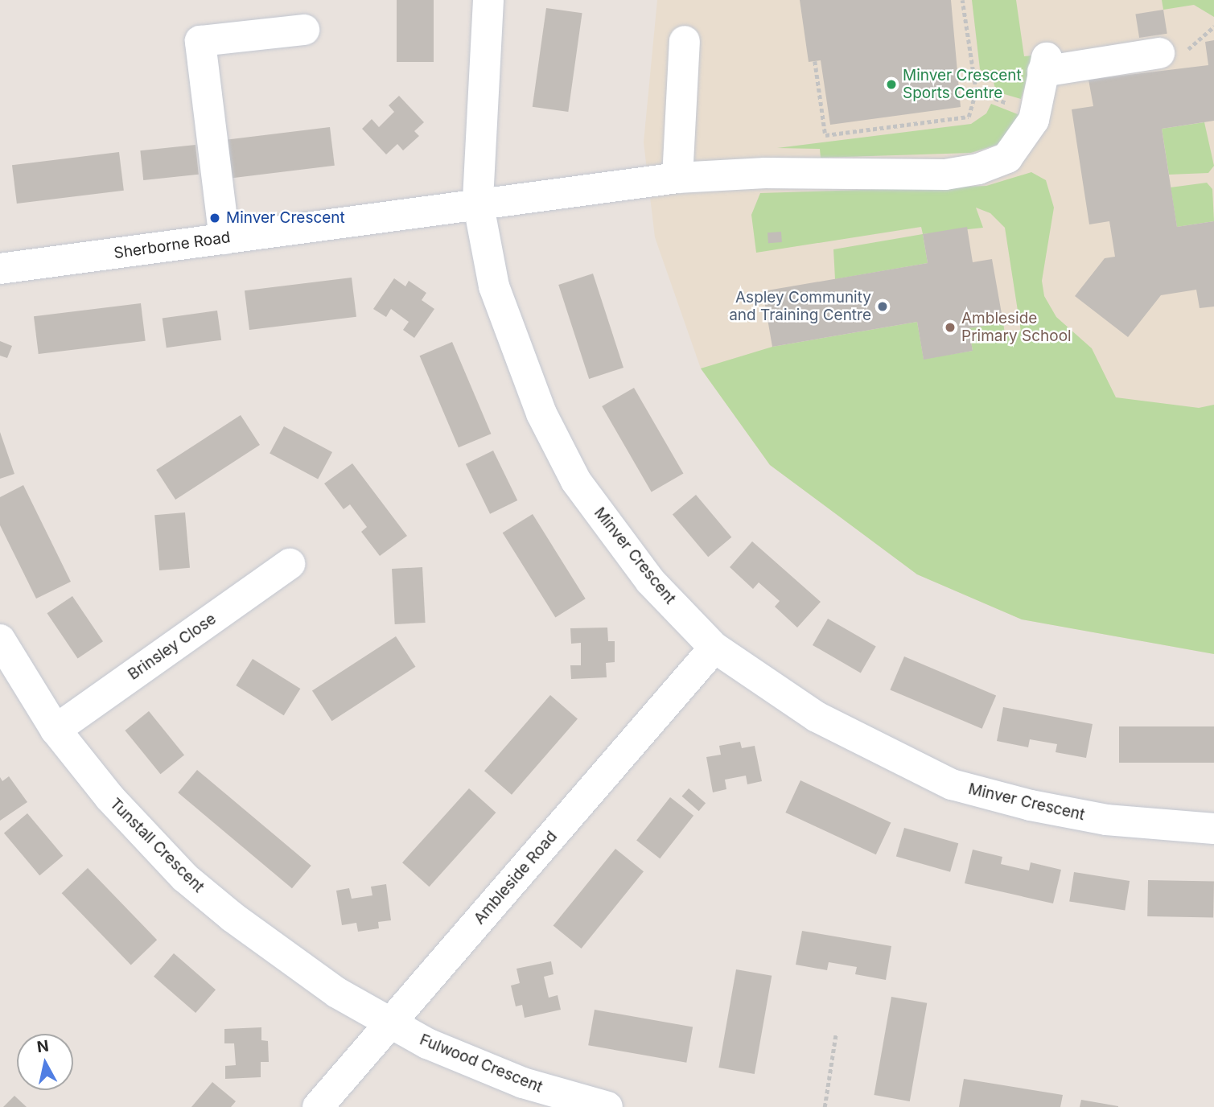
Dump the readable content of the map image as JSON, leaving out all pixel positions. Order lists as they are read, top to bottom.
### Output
{
  "streets": {
    "street": [
      "Sherborne Road",
      "Minver Crescent",
      "Brinsley Close",
      "Tunstall Crescent",
      "Ambleside Road",
      "Fulwood Crescent"
    ]
  },
  "crossings": [
    ["Sherborne Road", "Minver Crescent"],
    ["Minver Crescent", "Ambleside Road"],
    ["Brinsley Close", "Tunstall Crescent"],
    ["Tunstall Crescent", "Ambleside Road"],
    ["Tunstall Crescent", "Fulwood Crescent"],
    ["Ambleside Road", "Fulwood Crescent"]
  ],
  "places": [
    "Minver Crescent Sports Centre",
    "Minver Crescent",
    "Aspley Community and Training Centre",
    "Ambleside Primary School"
  ],
  "north": "top"
}
